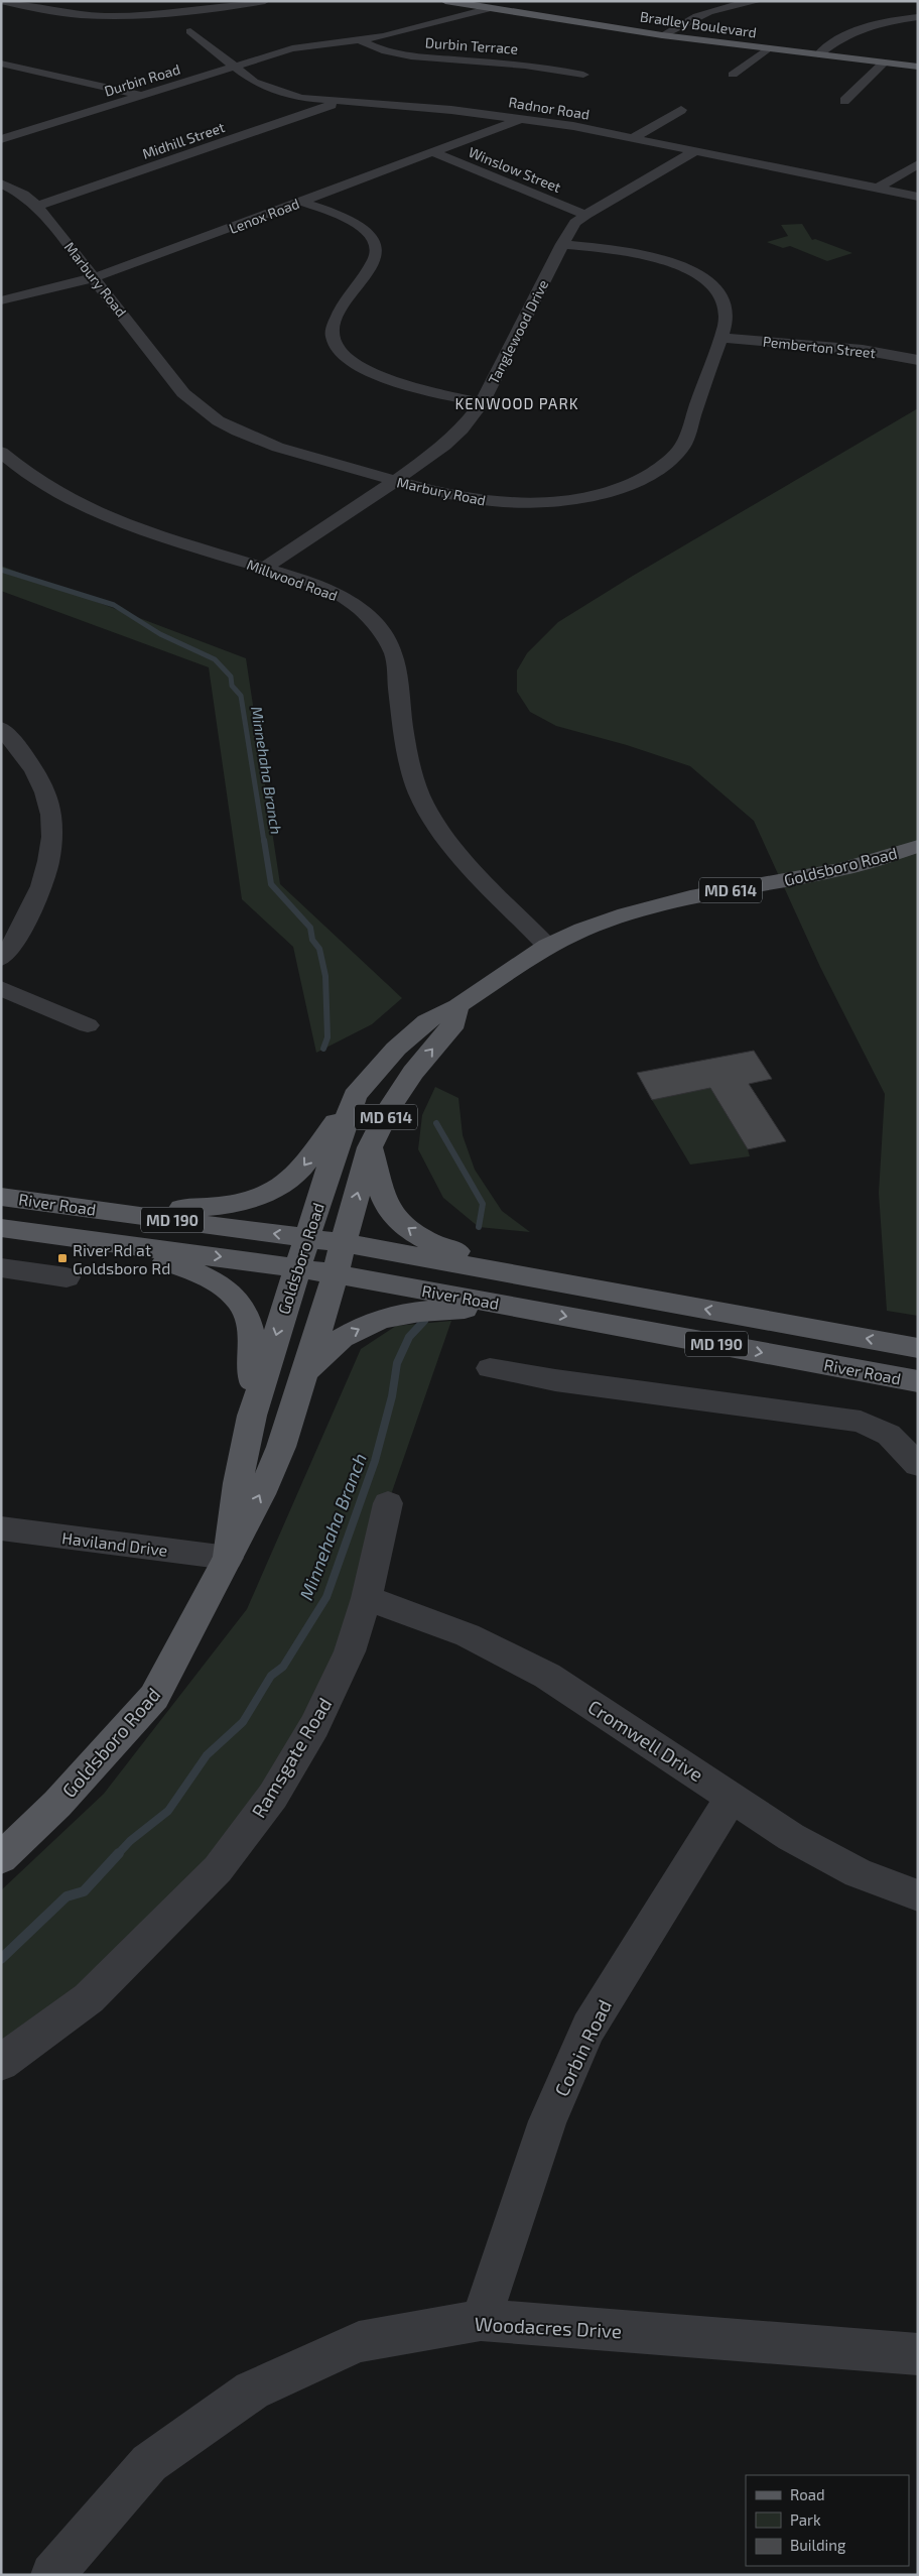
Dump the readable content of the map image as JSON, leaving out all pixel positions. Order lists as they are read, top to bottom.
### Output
{
  "streets": {
    "main road": [
      "Bradley Boulevard",
      "Goldsboro Road",
      "MD 614",
      "River Road",
      "MD 190"
    ],
    "street": [
      "Durbin Terrace",
      "Durbin Road",
      "Radnor Road",
      "Midhill Street",
      "Winslow Street",
      "Lenox Road",
      "Marbury Road",
      "Tanglewood Drive",
      "Pemberton Street",
      "Millwood Road",
      "Haviland Drive",
      "Cromwell Drive",
      "Ramsgate Road",
      "Corbin Road",
      "Woodacres Drive"
    ]
  },
  "crossings": [
    ["Bradley Boulevard", "Durbin Road"],
    ["Durbin Terrace", "Durbin Road"],
    ["Durbin Road", "Radnor Road"],
    ["Radnor Road", "Midhill Street"],
    ["Radnor Road", "Lenox Road"],
    ["Radnor Road", "Tanglewood Drive"],
    ["Midhill Street", "Marbury Road"],
    ["Winslow Street", "Lenox Road"],
    ["Winslow Street", "Tanglewood Drive"],
    ["Lenox Road", "Marbury Road"],
    ["Marbury Road", "Tanglewood Drive"],
    ["Marbury Road", "Pemberton Street"],
    ["Tanglewood Drive", "Millwood Road"],
    ["Millwood Road", "Goldsboro Road"],
    ["Goldsboro Road", "River Road"],
    ["Goldsboro Road", "Haviland Drive"],
    ["Cromwell Drive", "Ramsgate Road"],
    ["Cromwell Drive", "Corbin Road"],
    ["Corbin Road", "Woodacres Drive"]
  ],
  "districts": ["KENWOOD PARK"],
  "water": ["Minnehaha Branch"],
  "places": {
    "transit": ["River Rd at Goldsboro Rd"]
  },
  "legend": ["Road", "Park", "Building"]
}
